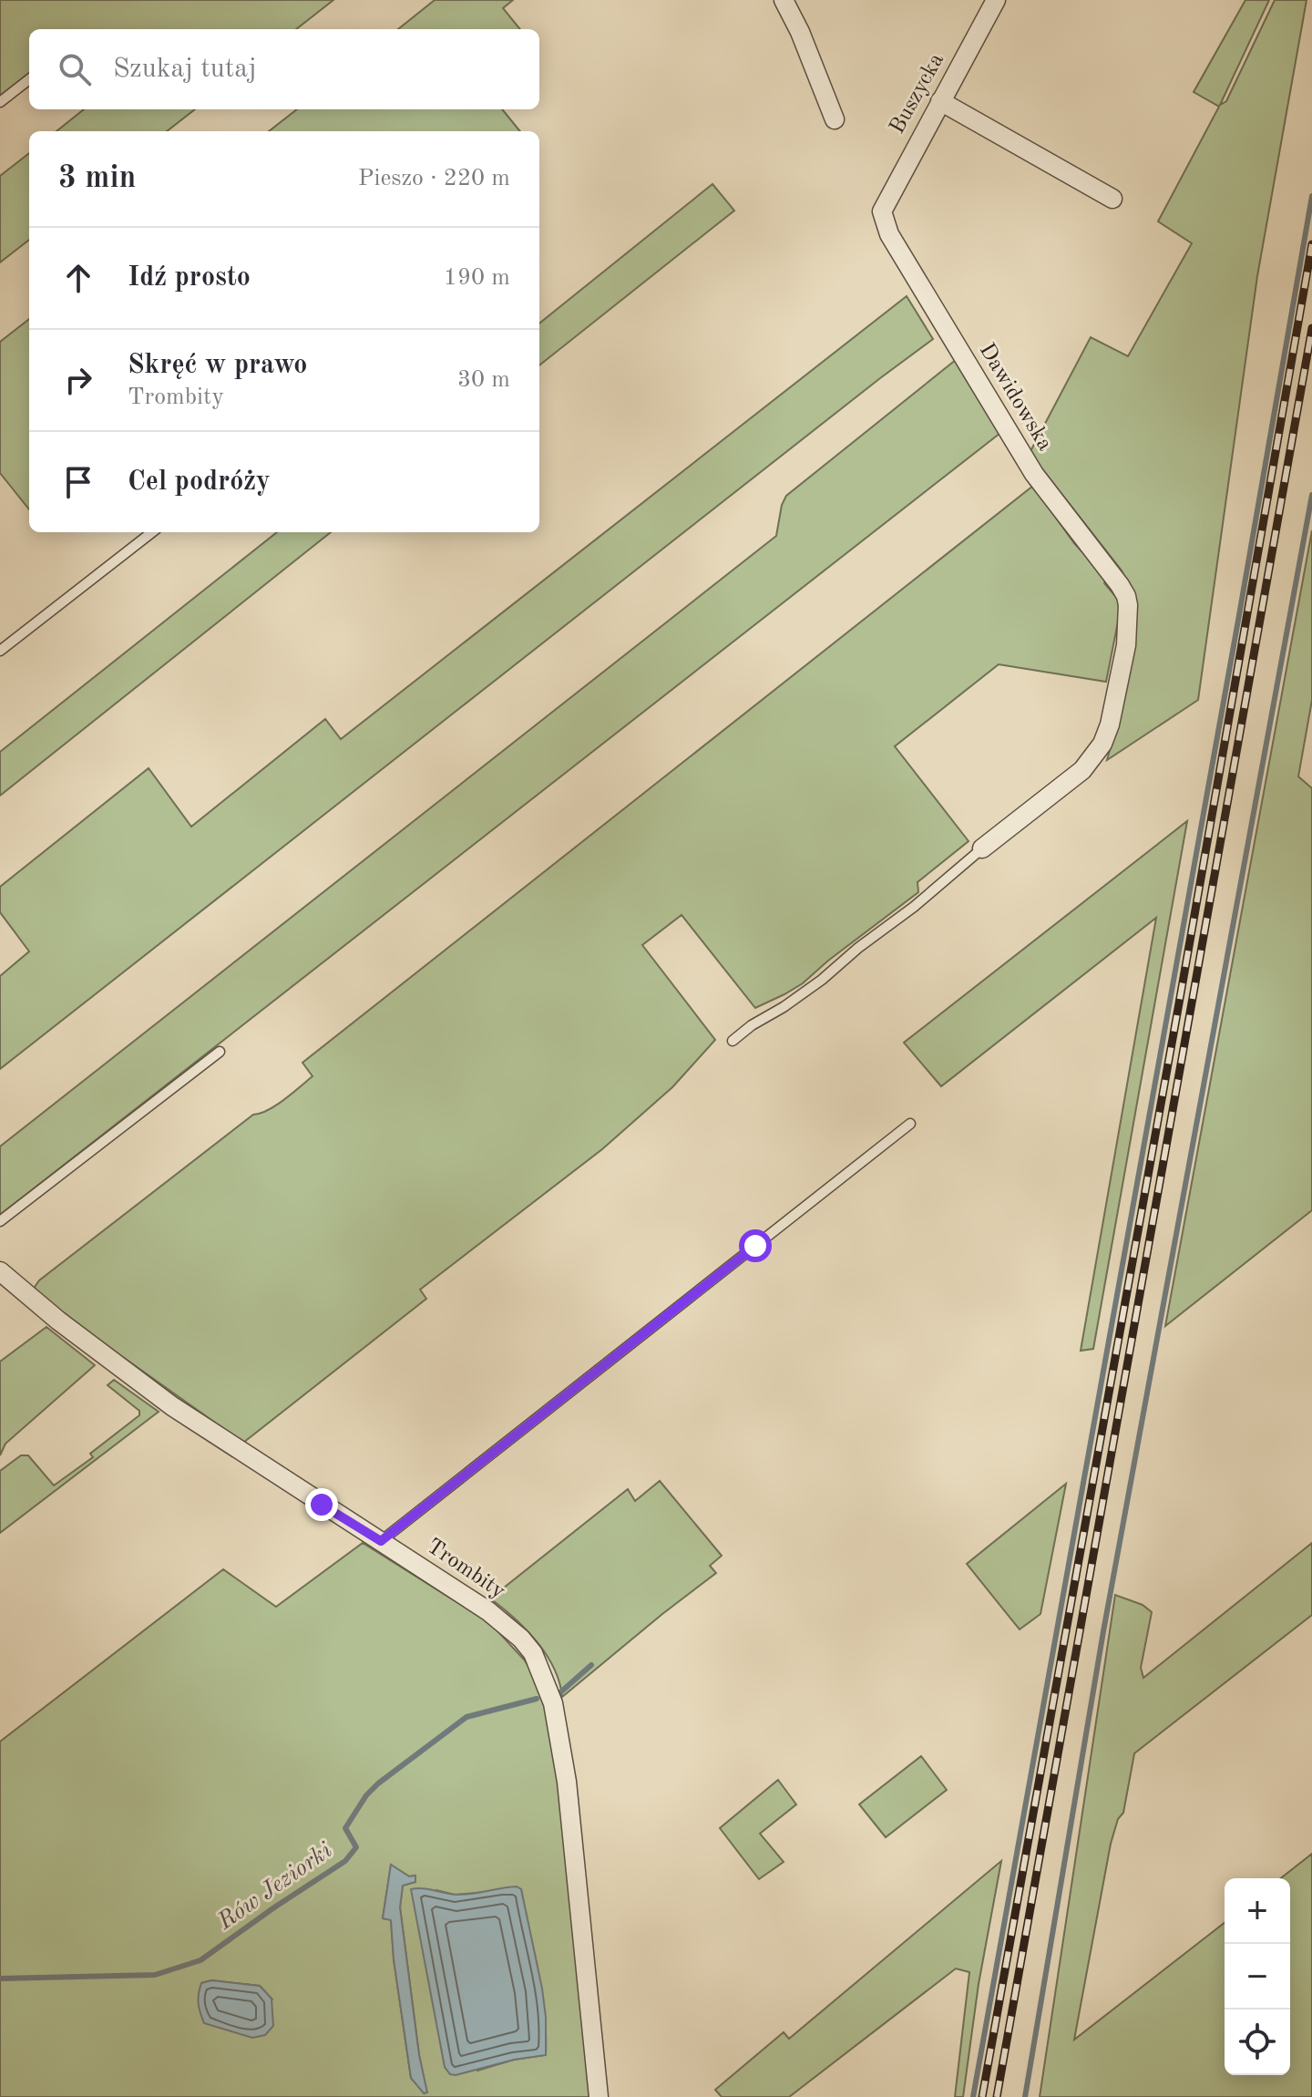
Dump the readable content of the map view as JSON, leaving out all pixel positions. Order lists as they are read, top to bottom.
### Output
{
  "streets": {
    "street": ["Buszycka", "Dawidowska", "Trombity"]
  },
  "crossings": [
    ["Buszycka", "Dawidowska"]
  ],
  "water": ["Rów Jeziorki"],
  "page": {
    "search": "Szukaj tutaj",
    "heading": ["3 min", "Pieszo · 220 m"],
    "list": [
      ["Idź prosto", "190 m"],
      ["Skręć w prawo", "Trombity", "30 m"],
      "Cel podróży"
    ],
    "map_buttons": ["+", "−"]
  }
}
